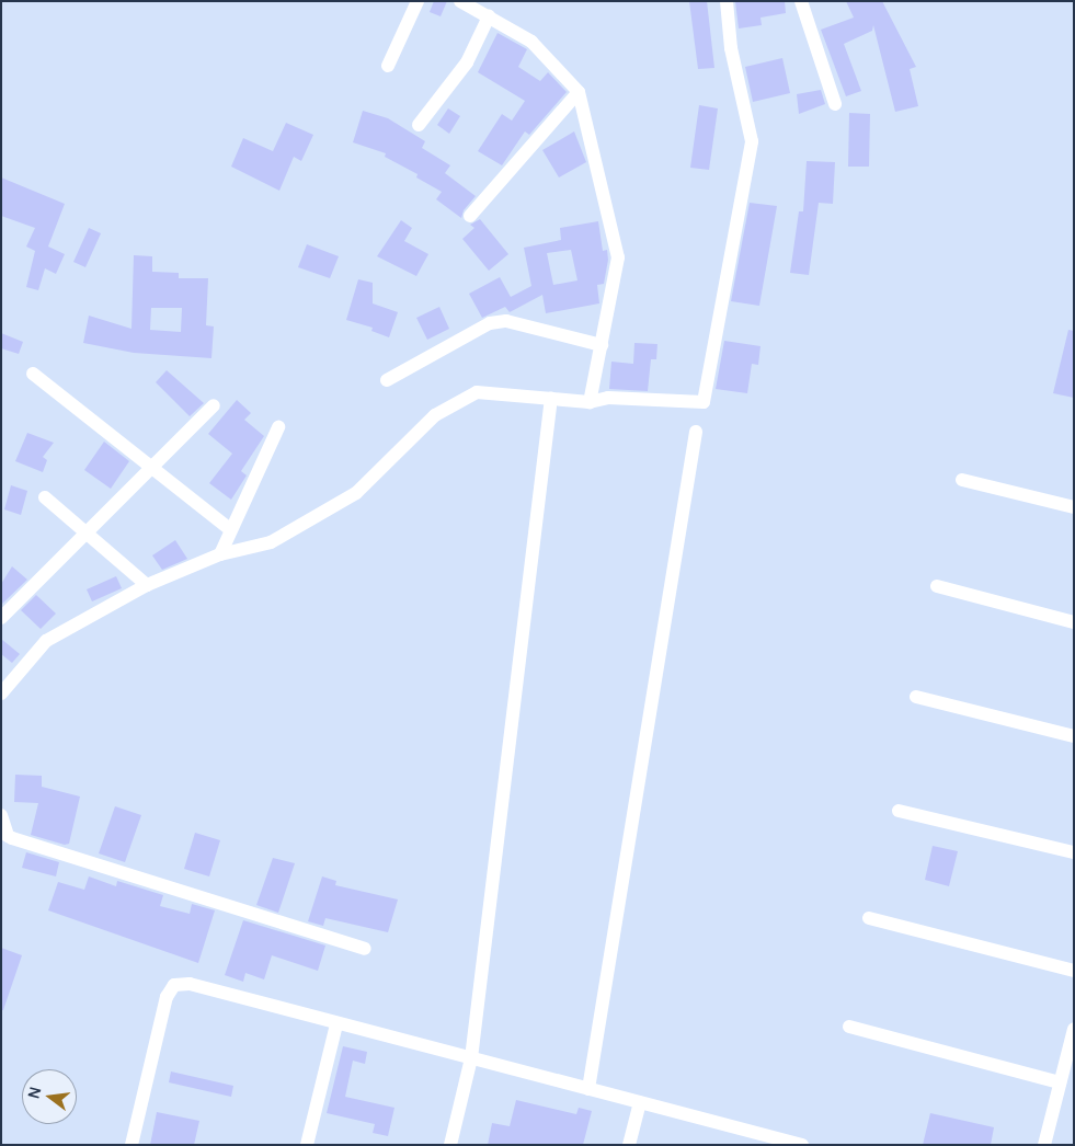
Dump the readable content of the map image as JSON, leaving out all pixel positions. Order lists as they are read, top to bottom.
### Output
{
  "north": "left"
}
